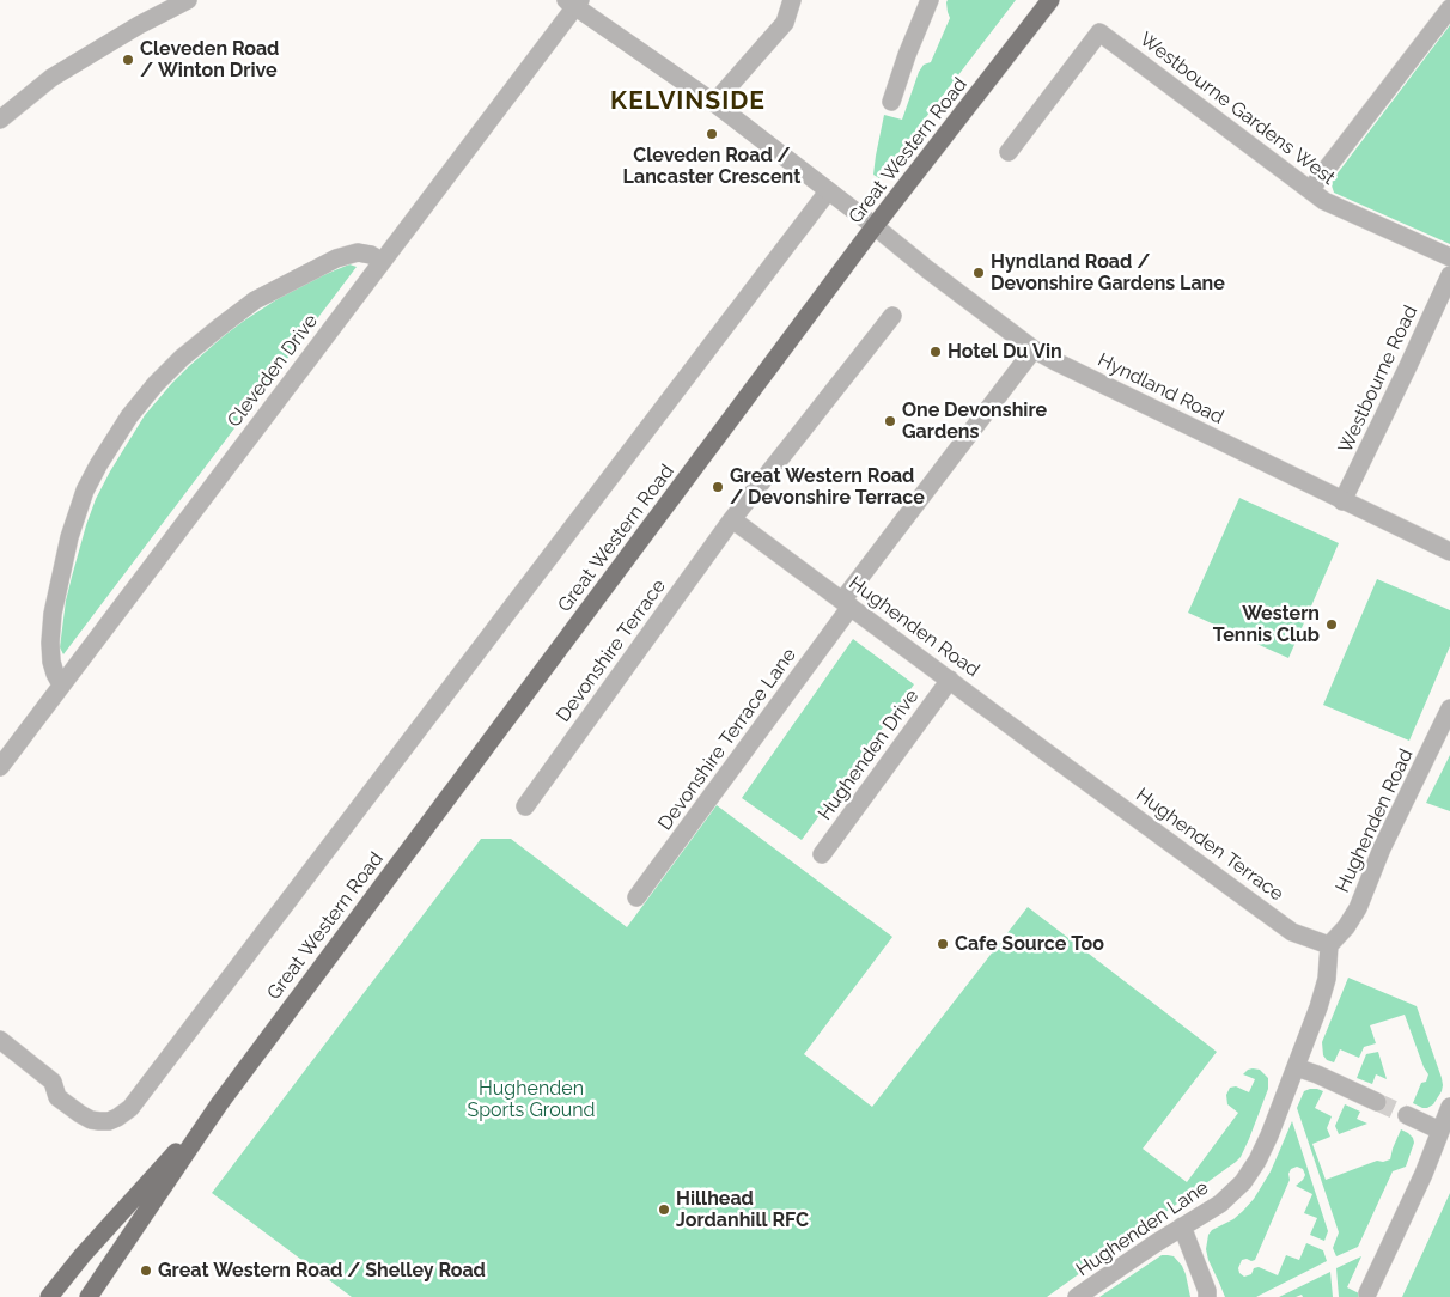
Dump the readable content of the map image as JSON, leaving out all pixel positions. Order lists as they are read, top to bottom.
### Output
{
  "streets": {
    "main road": ["Great Western Road"],
    "street": [
      "Westbourne Gardens West",
      "Cleveden Drive",
      "Westbourne Road",
      "Hyndland Road",
      "Hughenden Road",
      "Devonshire Terrace",
      "Devonshire Terrace Lane",
      "Hughenden Drive",
      "Hughenden Terrace",
      "Hughenden Lane"
    ]
  },
  "crossings": [
    ["Great Western Road", "Hyndland Road"],
    ["Cleveden Drive", "Hyndland Road"],
    ["Westbourne Road", "Hyndland Road"],
    ["Hyndland Road", "Devonshire Terrace Lane"],
    ["Hughenden Road", "Devonshire Terrace"],
    ["Hughenden Road", "Devonshire Terrace Lane"],
    ["Hughenden Road", "Hughenden Drive"],
    ["Hughenden Road", "Hughenden Terrace"],
    ["Hughenden Road", "Hughenden Lane"],
    ["Hughenden Terrace", "Hughenden Lane"]
  ],
  "districts": ["KELVINSIDE"],
  "parks": ["Hughenden Sports Ground"],
  "places": [
    "Cleveden Road / Winton Drive",
    "Cleveden Road / Lancaster Crescent",
    "Hyndland Road / Devonshire Gardens Lane",
    "Hotel Du Vin",
    "One Devonshire Gardens",
    "Great Western Road / Devonshire Terrace",
    "Western Tennis Club",
    "Cafe Source Too",
    "Hillhead Jordanhill RFC",
    "Great Western Road / Shelley Road"
  ]
}
